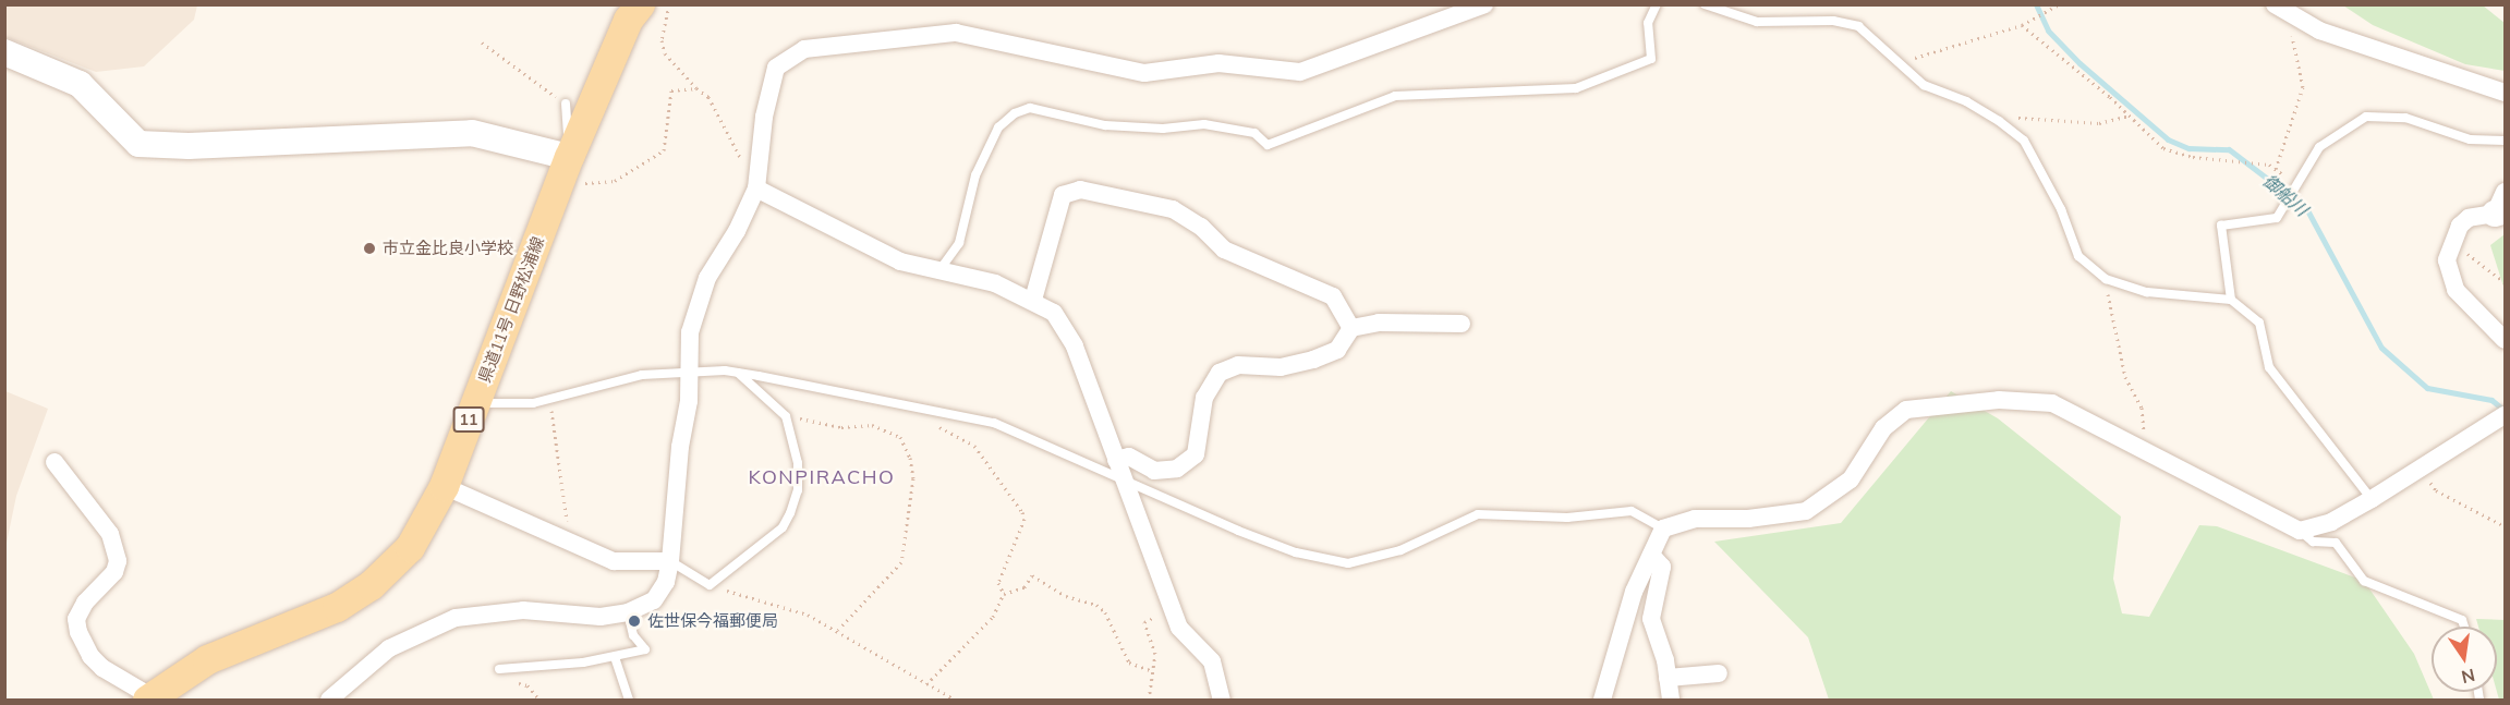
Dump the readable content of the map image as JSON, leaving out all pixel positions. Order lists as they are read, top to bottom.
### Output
{
  "streets": {
    "main road": ["県道11号 日野松浦線", "11"]
  },
  "districts": ["KONPIRACHO"],
  "water": ["御船川"],
  "places": ["市立金比良小学校", "佐世保今福郵便局"],
  "north": "bottom"
}
